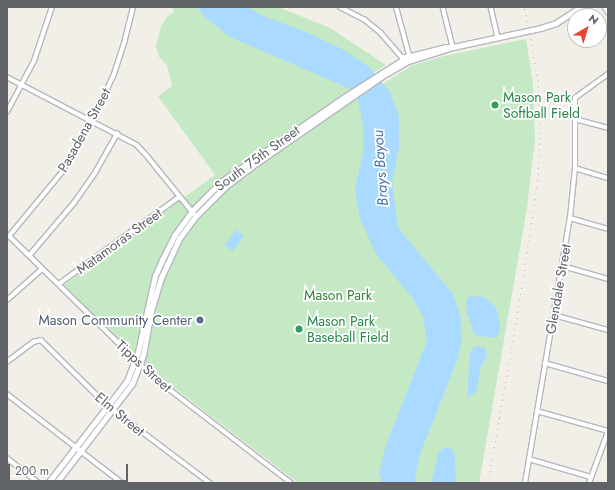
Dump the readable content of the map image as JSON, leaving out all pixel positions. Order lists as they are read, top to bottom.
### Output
{
  "streets": {
    "main road": ["South 75th Street"],
    "street": [
      "Pasadena Street",
      "Matamoras Street",
      "Glendale Street",
      "Tipps Street",
      "Elm Street"
    ]
  },
  "crossings": [
    ["Pasadena Street", "Tipps Street"],
    ["South 75th Street", "Tipps Street"],
    ["South 75th Street", "Elm Street"],
    ["Matamoras Street", "Tipps Street"]
  ],
  "water": ["Brays Bayou"],
  "parks": ["Mason Park"],
  "places": ["Mason Park Softball Field", "Mason Community Center", "Mason Park Baseball Field"],
  "scale_bar": "200 m",
  "north": "top right"
}
